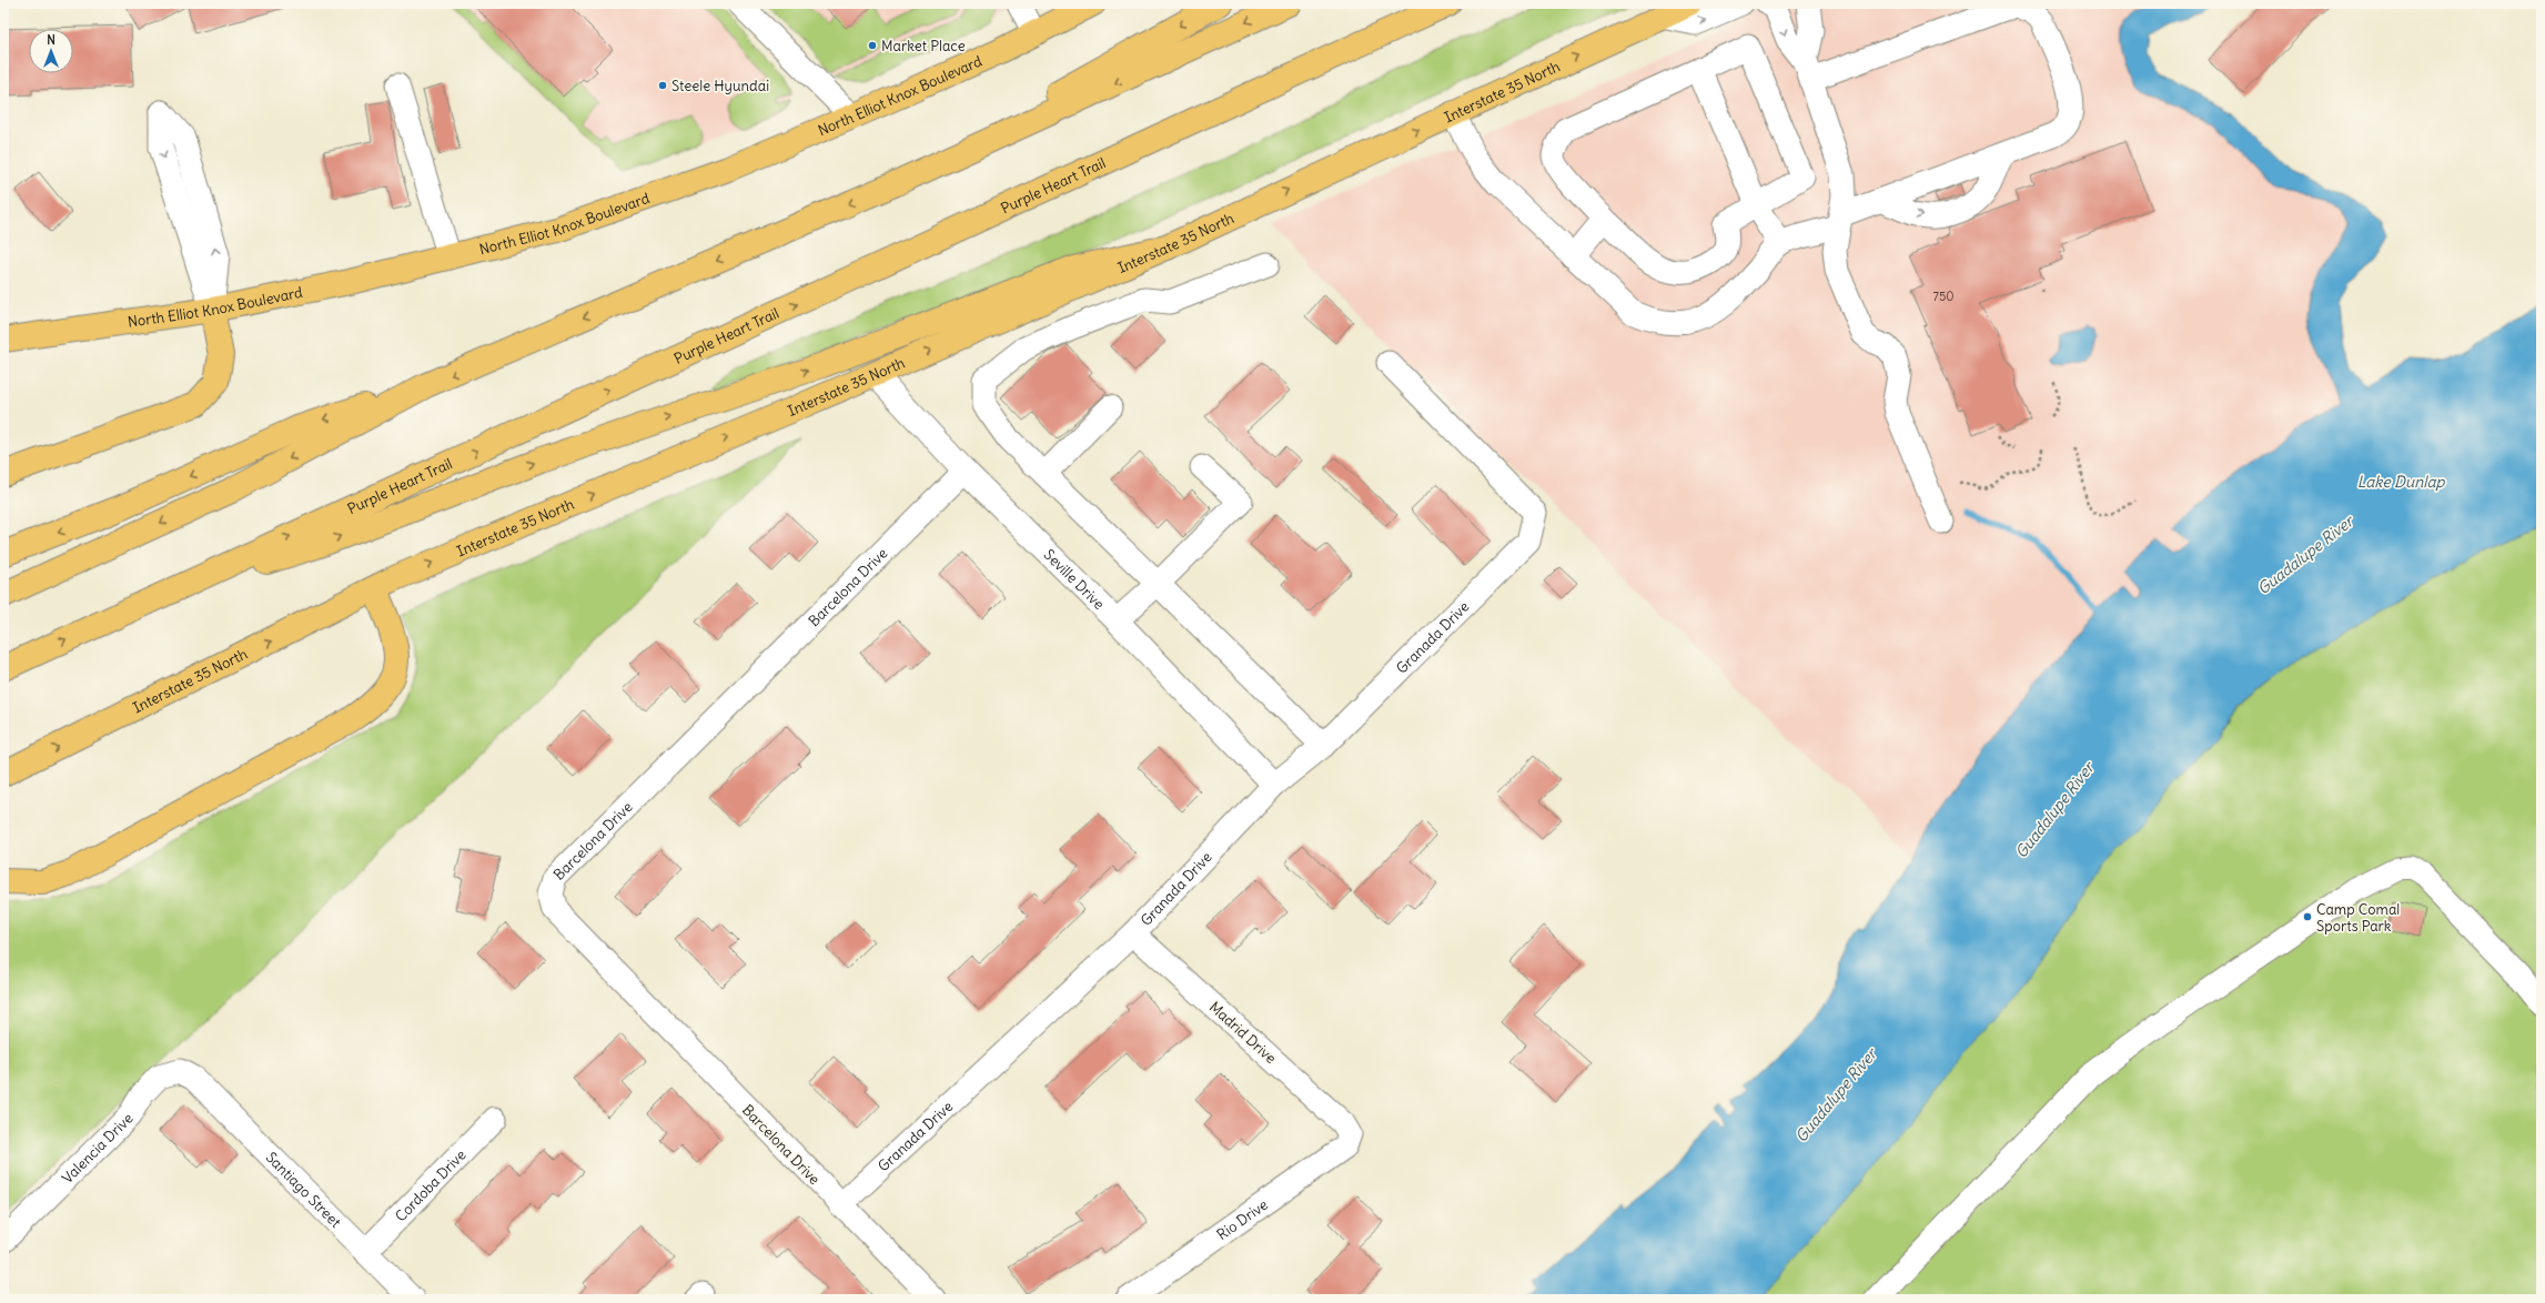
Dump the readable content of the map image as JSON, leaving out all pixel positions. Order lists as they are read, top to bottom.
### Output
{
  "streets": {
    "main road": ["Interstate 35 North", "North Elliot Knox Boulevard", "Purple Heart Trail"],
    "street": [
      "Seville Drive",
      "Barcelona Drive",
      "Granada Drive",
      "Madrid Drive",
      "Valencia Drive",
      "Cordoba Drive",
      "Santiago Street",
      "Rio Drive"
    ]
  },
  "crossings": [
    ["Interstate 35 North", "Seville Drive"],
    ["Seville Drive", "Barcelona Drive"],
    ["Seville Drive", "Granada Drive"],
    ["Barcelona Drive", "Granada Drive"],
    ["Granada Drive", "Madrid Drive"],
    ["Madrid Drive", "Rio Drive"],
    ["Valencia Drive", "Santiago Street"],
    ["Cordoba Drive", "Santiago Street"]
  ],
  "water": ["Lake Dunlap", "Guadalupe River"],
  "places": ["Market Place", "Steele Hyundai", "Camp Comal Sports Park"],
  "house_numbers": ["750"],
  "north": "top"
}
